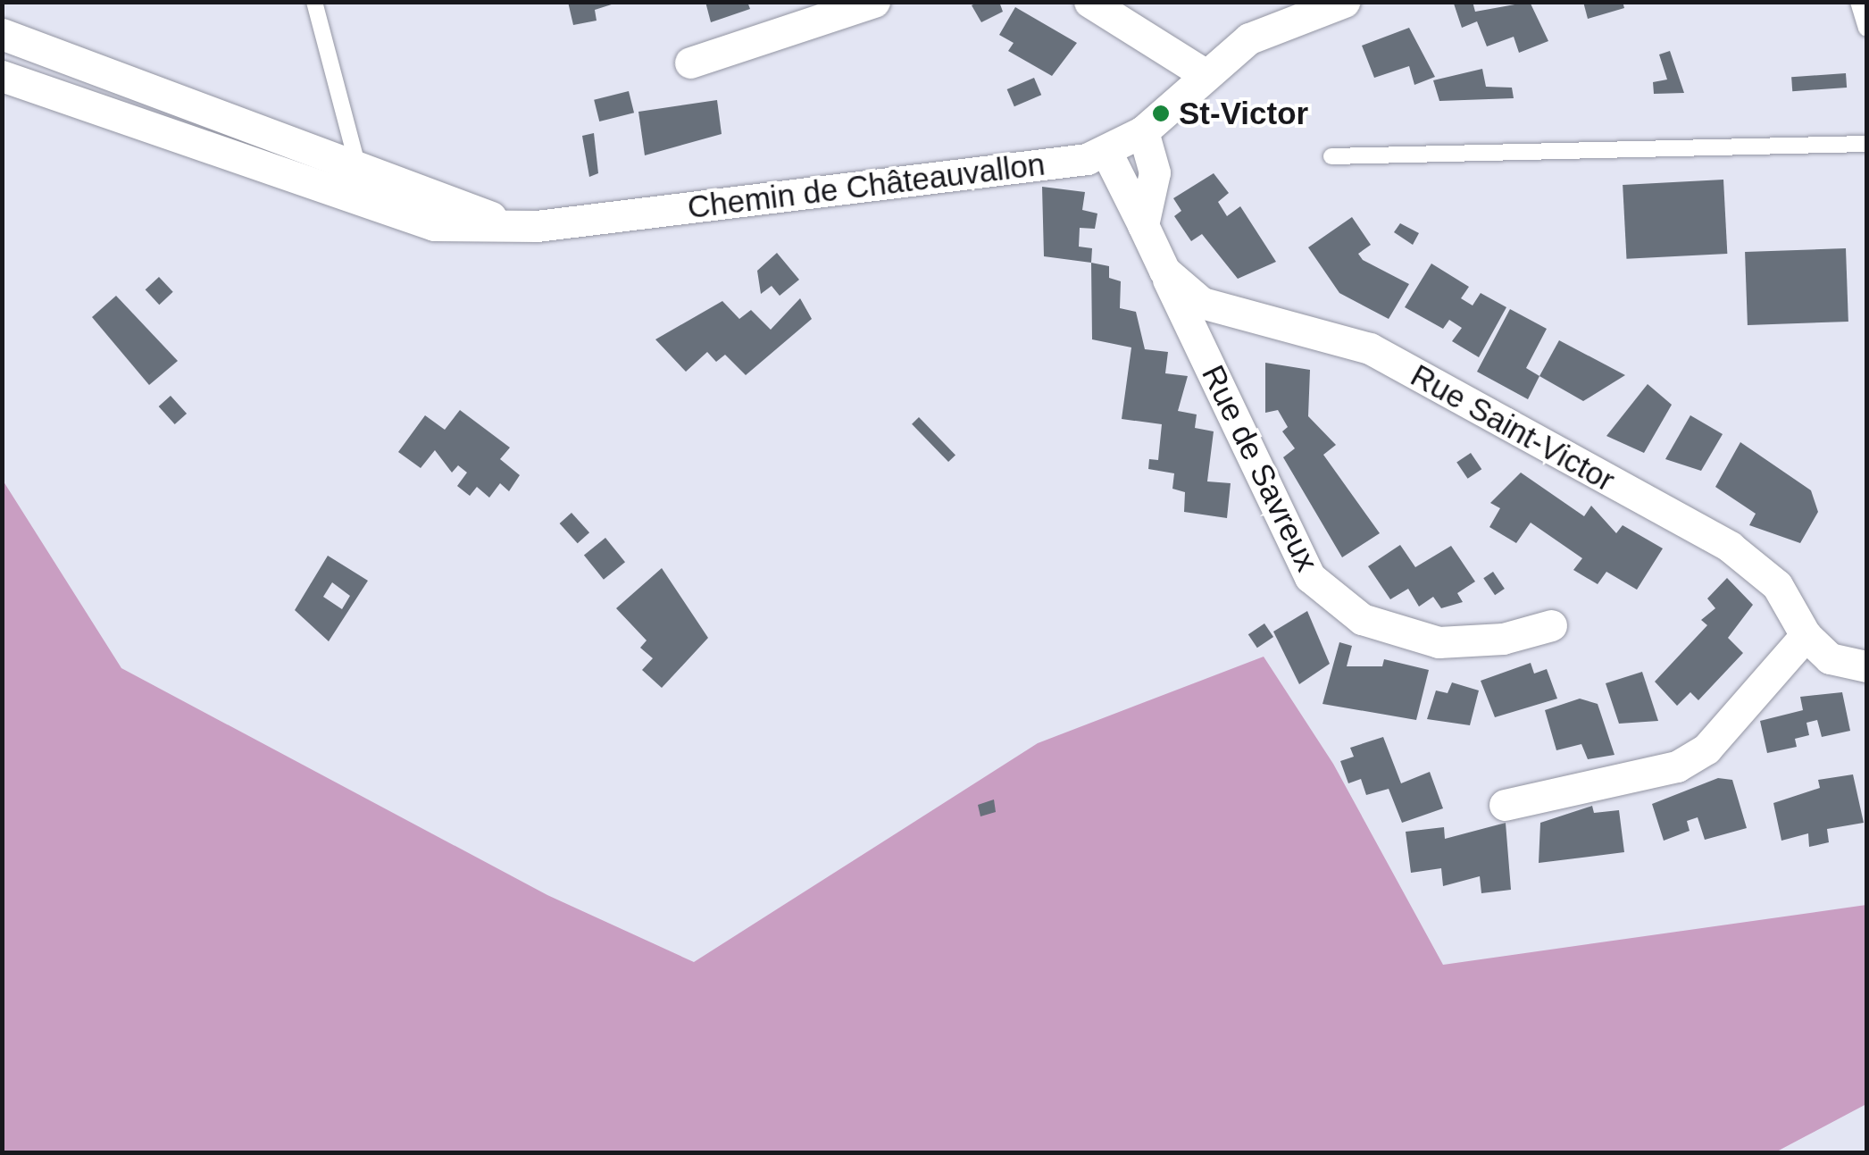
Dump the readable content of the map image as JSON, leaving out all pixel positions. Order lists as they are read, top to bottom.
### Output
{
  "streets": {
    "street": ["Chemin de Châteauvallon", "Rue Saint-Victor", "Rue de Savreux"]
  },
  "crossings": [
    ["Chemin de Châteauvallon", "Rue Saint-Victor"],
    ["Rue Saint-Victor", "Rue de Savreux"]
  ],
  "places": ["St-Victor"]
}
